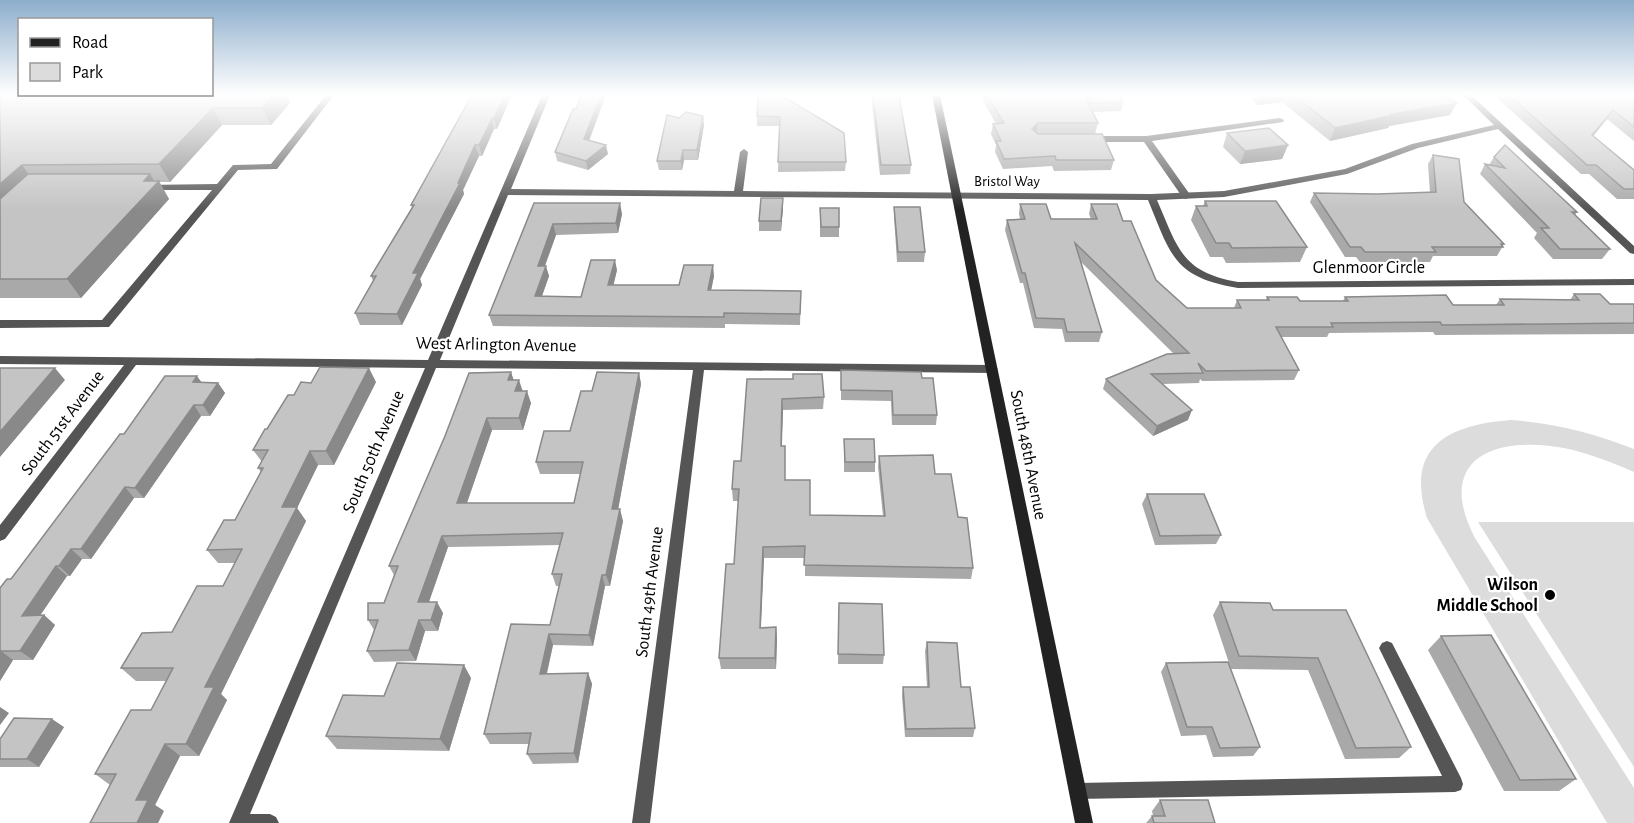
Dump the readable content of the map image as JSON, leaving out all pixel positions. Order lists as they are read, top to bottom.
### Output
{
  "streets": {
    "street": [
      "Bristol Way",
      "Glenmoor Circle",
      "West Arlington Avenue",
      "South 51st Avenue",
      "South 50th Avenue",
      "South 48th Avenue",
      "South 49th Avenue"
    ]
  },
  "crossings": [
    ["Bristol Way", "Glenmoor Circle"],
    ["Bristol Way", "South 50th Avenue"],
    ["Bristol Way", "South 48th Avenue"],
    ["West Arlington Avenue", "South 51st Avenue"],
    ["West Arlington Avenue", "South 50th Avenue"],
    ["West Arlington Avenue", "South 48th Avenue"],
    ["West Arlington Avenue", "South 49th Avenue"]
  ],
  "places": ["Wilson Middle School"],
  "legend": ["Road", "Park"]
}
